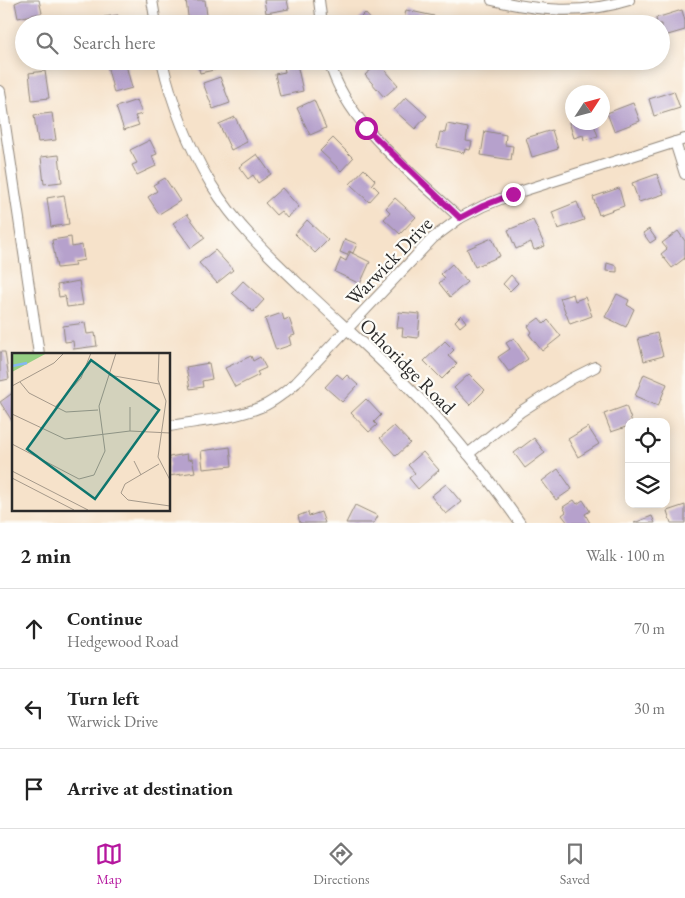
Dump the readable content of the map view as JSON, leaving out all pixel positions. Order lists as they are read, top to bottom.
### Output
{
  "streets": {
    "street": ["Warwick Drive", "Othoridge Road"]
  },
  "crossings": [
    ["Warwick Drive", "Othoridge Road"]
  ],
  "north": "top right",
  "page": {
    "search": "Search here",
    "heading": ["2 min", "Walk · 100 m"],
    "list": [
      ["Continue", "Hedgewood Road", "70 m"],
      ["Turn left", "Warwick Drive", "30 m"],
      "Arrive at destination"
    ],
    "nav": ["Map", "Directions", "Saved"]
  }
}
